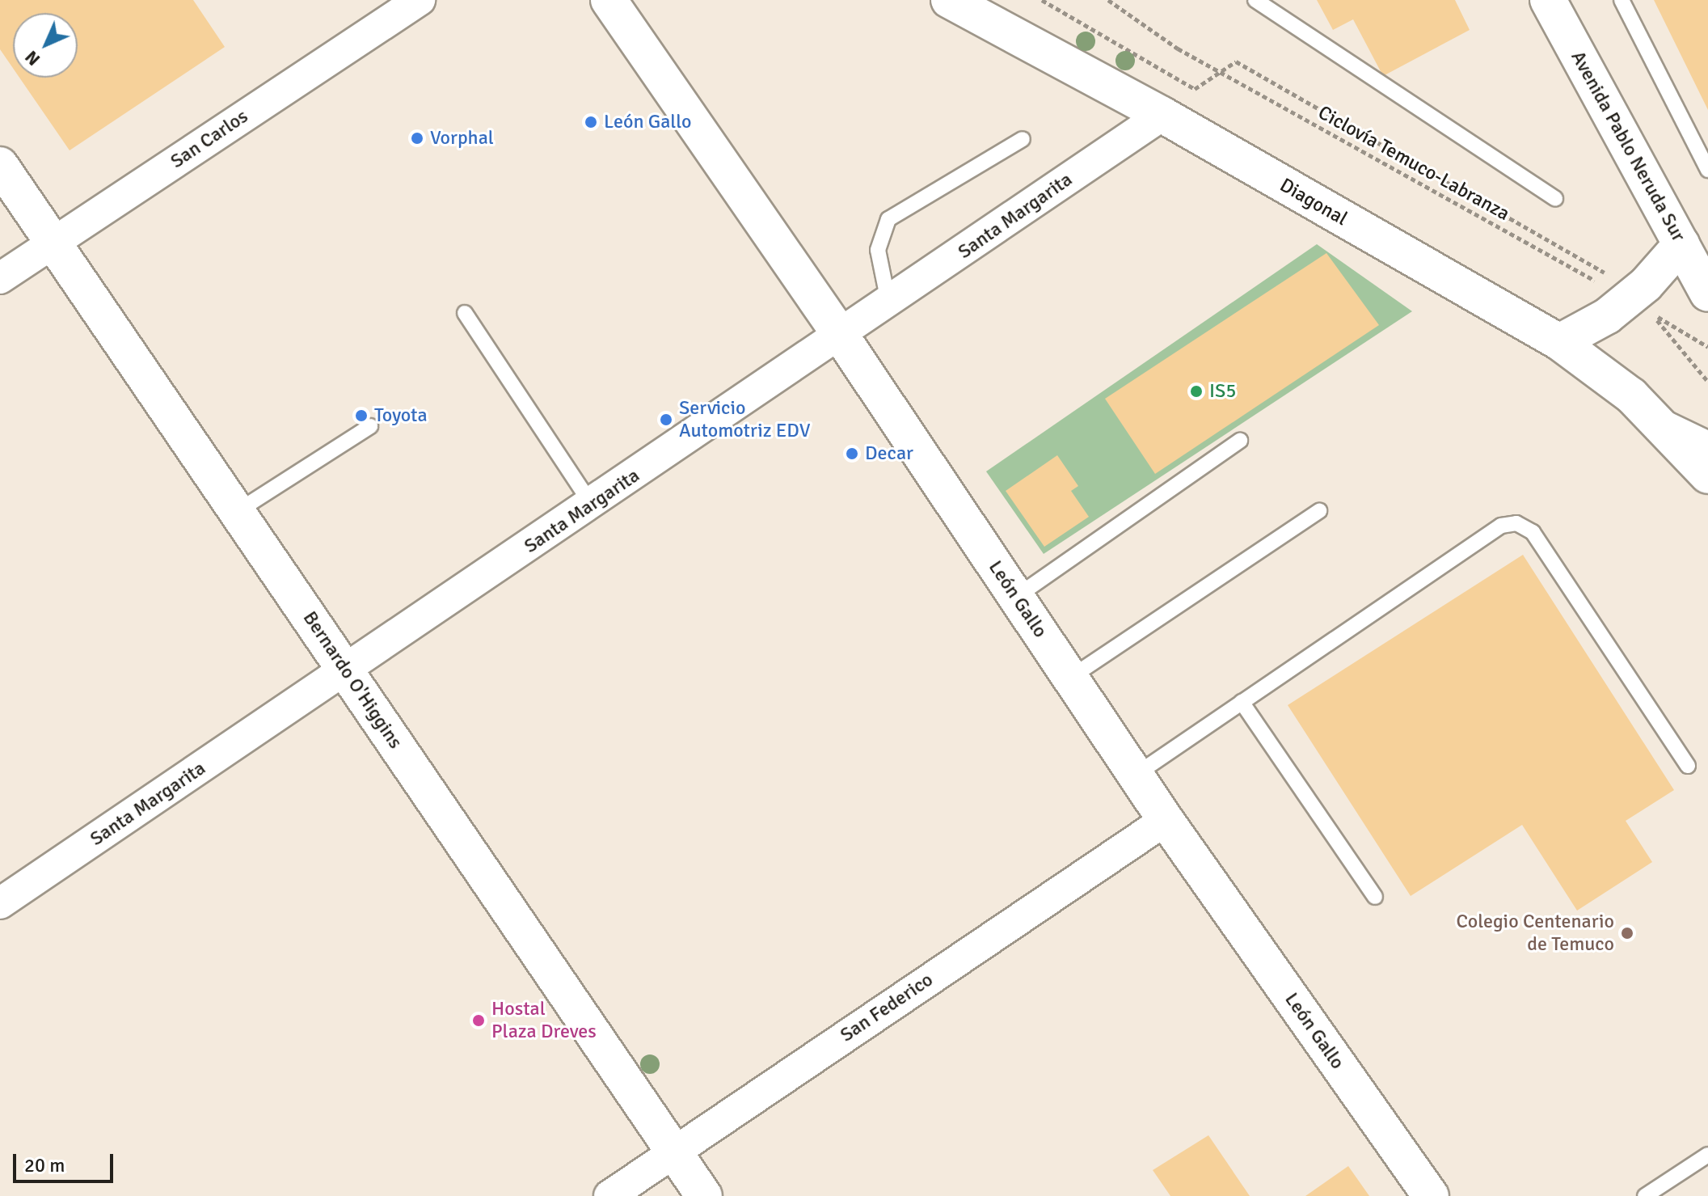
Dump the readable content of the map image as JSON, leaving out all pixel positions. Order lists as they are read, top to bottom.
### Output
{
  "streets": {
    "street": [
      "San Carlos",
      "Avenida Pablo Neruda Sur",
      "Diagonal",
      "Santa Margarita",
      "León Gallo",
      "Bernardo O'Higgins",
      "San Federico"
    ],
    "path": ["Ciclovía Temuco-Labranza"]
  },
  "crossings": [
    ["San Carlos", "Bernardo O'Higgins"],
    ["Diagonal", "Santa Margarita"],
    ["Santa Margarita", "León Gallo"],
    ["Santa Margarita", "Bernardo O'Higgins"],
    ["León Gallo", "San Federico"],
    ["Bernardo O'Higgins", "San Federico"]
  ],
  "places": [
    "León Gallo",
    "Vorphal",
    "IS5",
    "Toyota",
    "Servicio Automotriz EDV",
    "Decar",
    "Colegio Centenario de Temuco",
    "Hostal Plaza Dreves"
  ],
  "scale_bar": "20 m",
  "north": "bottom left"
}
